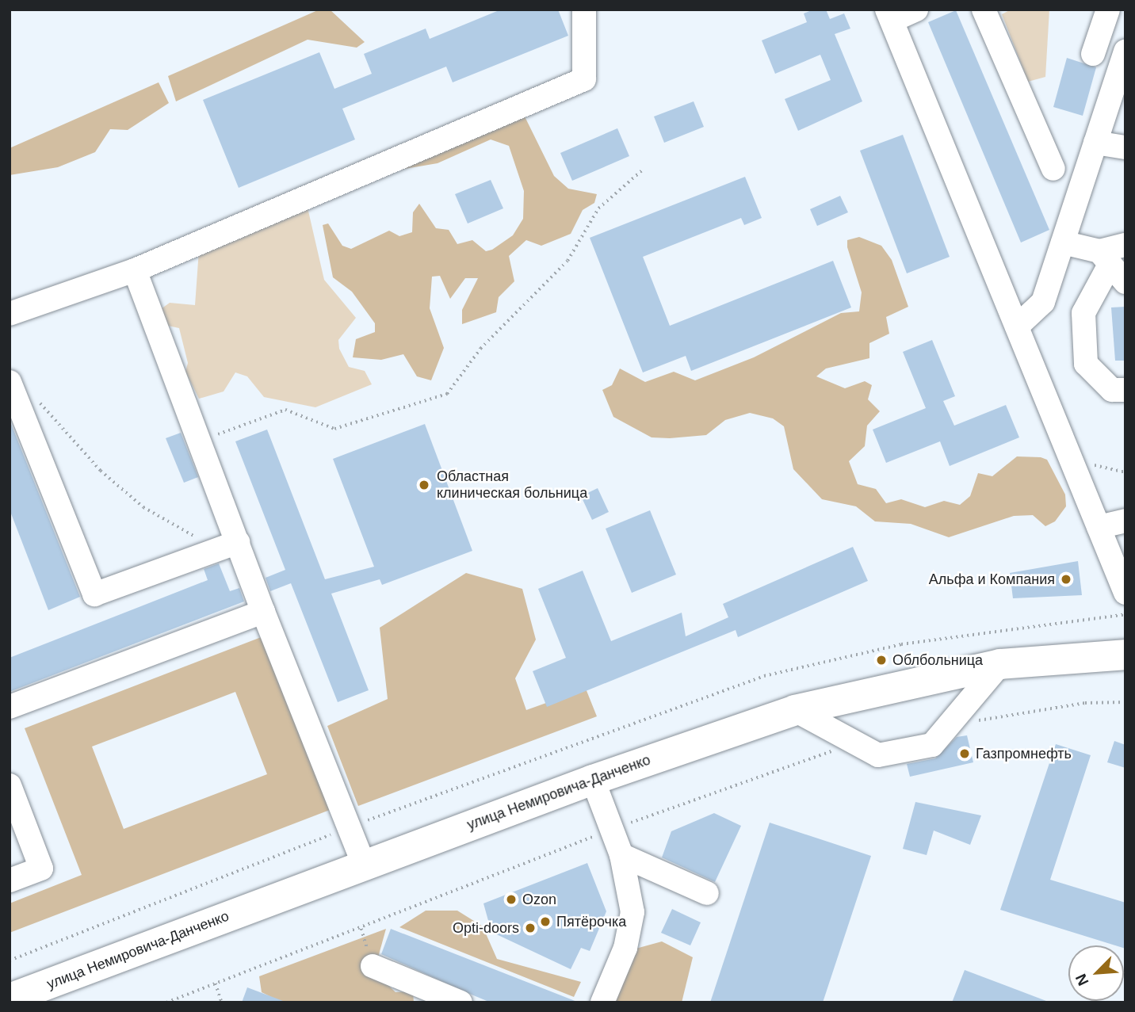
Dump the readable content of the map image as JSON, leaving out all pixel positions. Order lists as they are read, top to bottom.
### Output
{
  "streets": {
    "main road": ["улица Немировича-Данченко"]
  },
  "places": [
    "Областная клиническая больница",
    "Альфа и Компания",
    "Облбольница",
    "Газпромнефть",
    "Ozon",
    "Пятёрочка",
    "Opti-doors"
  ],
  "north": "bottom left"
}
